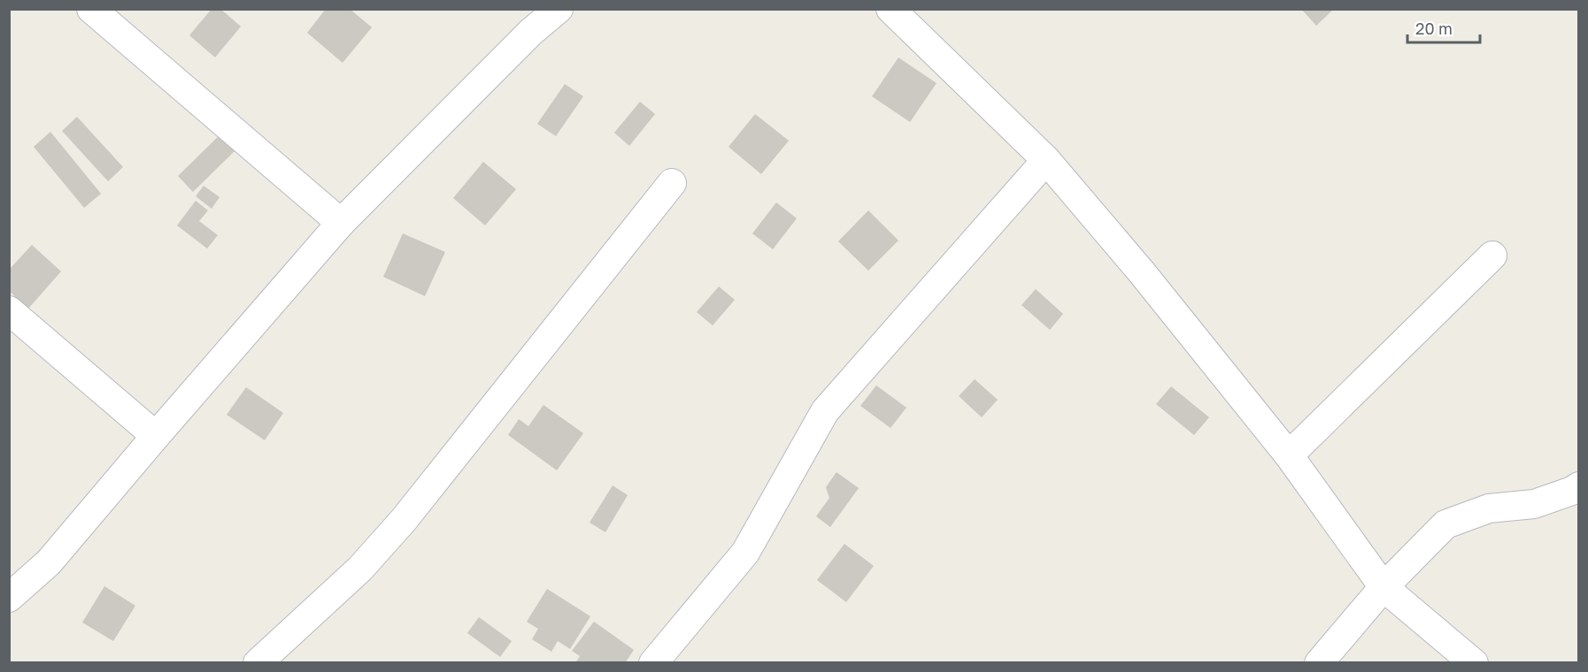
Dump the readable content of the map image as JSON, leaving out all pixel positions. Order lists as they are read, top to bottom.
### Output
{
  "scale_bar": "20 m"
}
